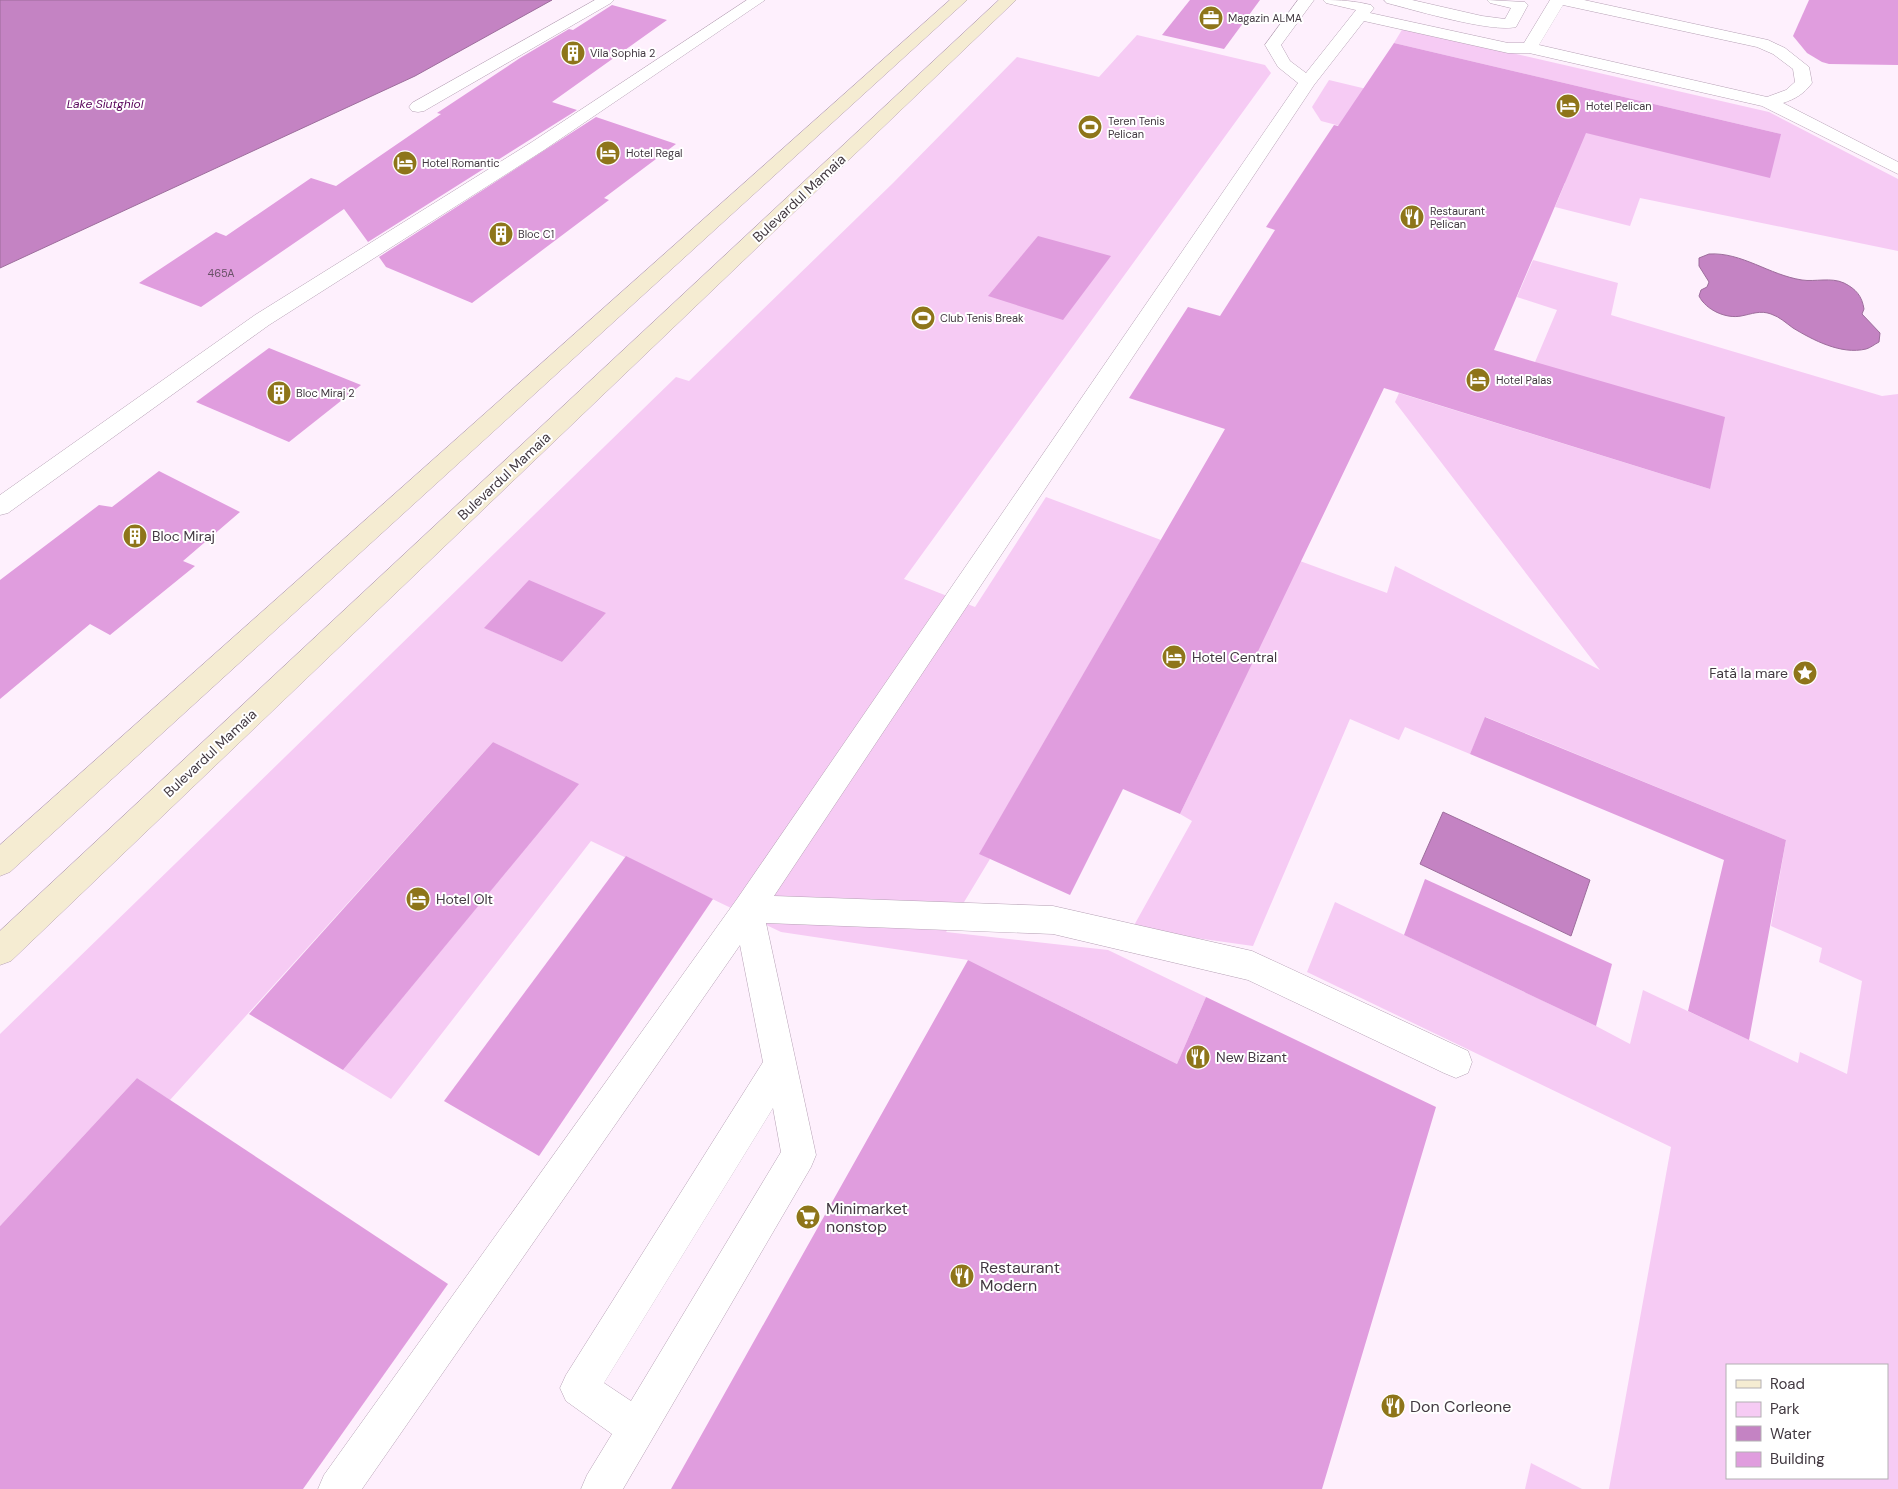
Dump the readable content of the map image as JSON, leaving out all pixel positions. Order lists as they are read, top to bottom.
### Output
{
  "streets": {
    "main road": ["Bulevardul Mamaia"]
  },
  "water": ["Lake Siutghiol"],
  "places": {
    "office": ["Magazin ALMA"],
    "building": [
      "Vila Sophia 2",
      "Bloc C1",
      "Bloc Miraj 2",
      "Bloc Miraj"
    ],
    "hotel": [
      "Hotel Pelican",
      "Hotel Regal",
      "Hotel Romantic",
      "Hotel Palas",
      "Hotel Central",
      "Hotel Olt"
    ],
    "sports": ["Teren Tenis Pelican", "Club Tenis Break"],
    "restaurant": [
      "Restaurant Pelican",
      "New Bizant",
      "Restaurant Modern",
      "Don Corleone"
    ],
    "place": ["Fată la mare"],
    "supermarket": ["Minimarket nonstop"]
  },
  "house_numbers": ["465A"],
  "legend": [
    "Road",
    "Park",
    "Water",
    "Building"
  ]
}
